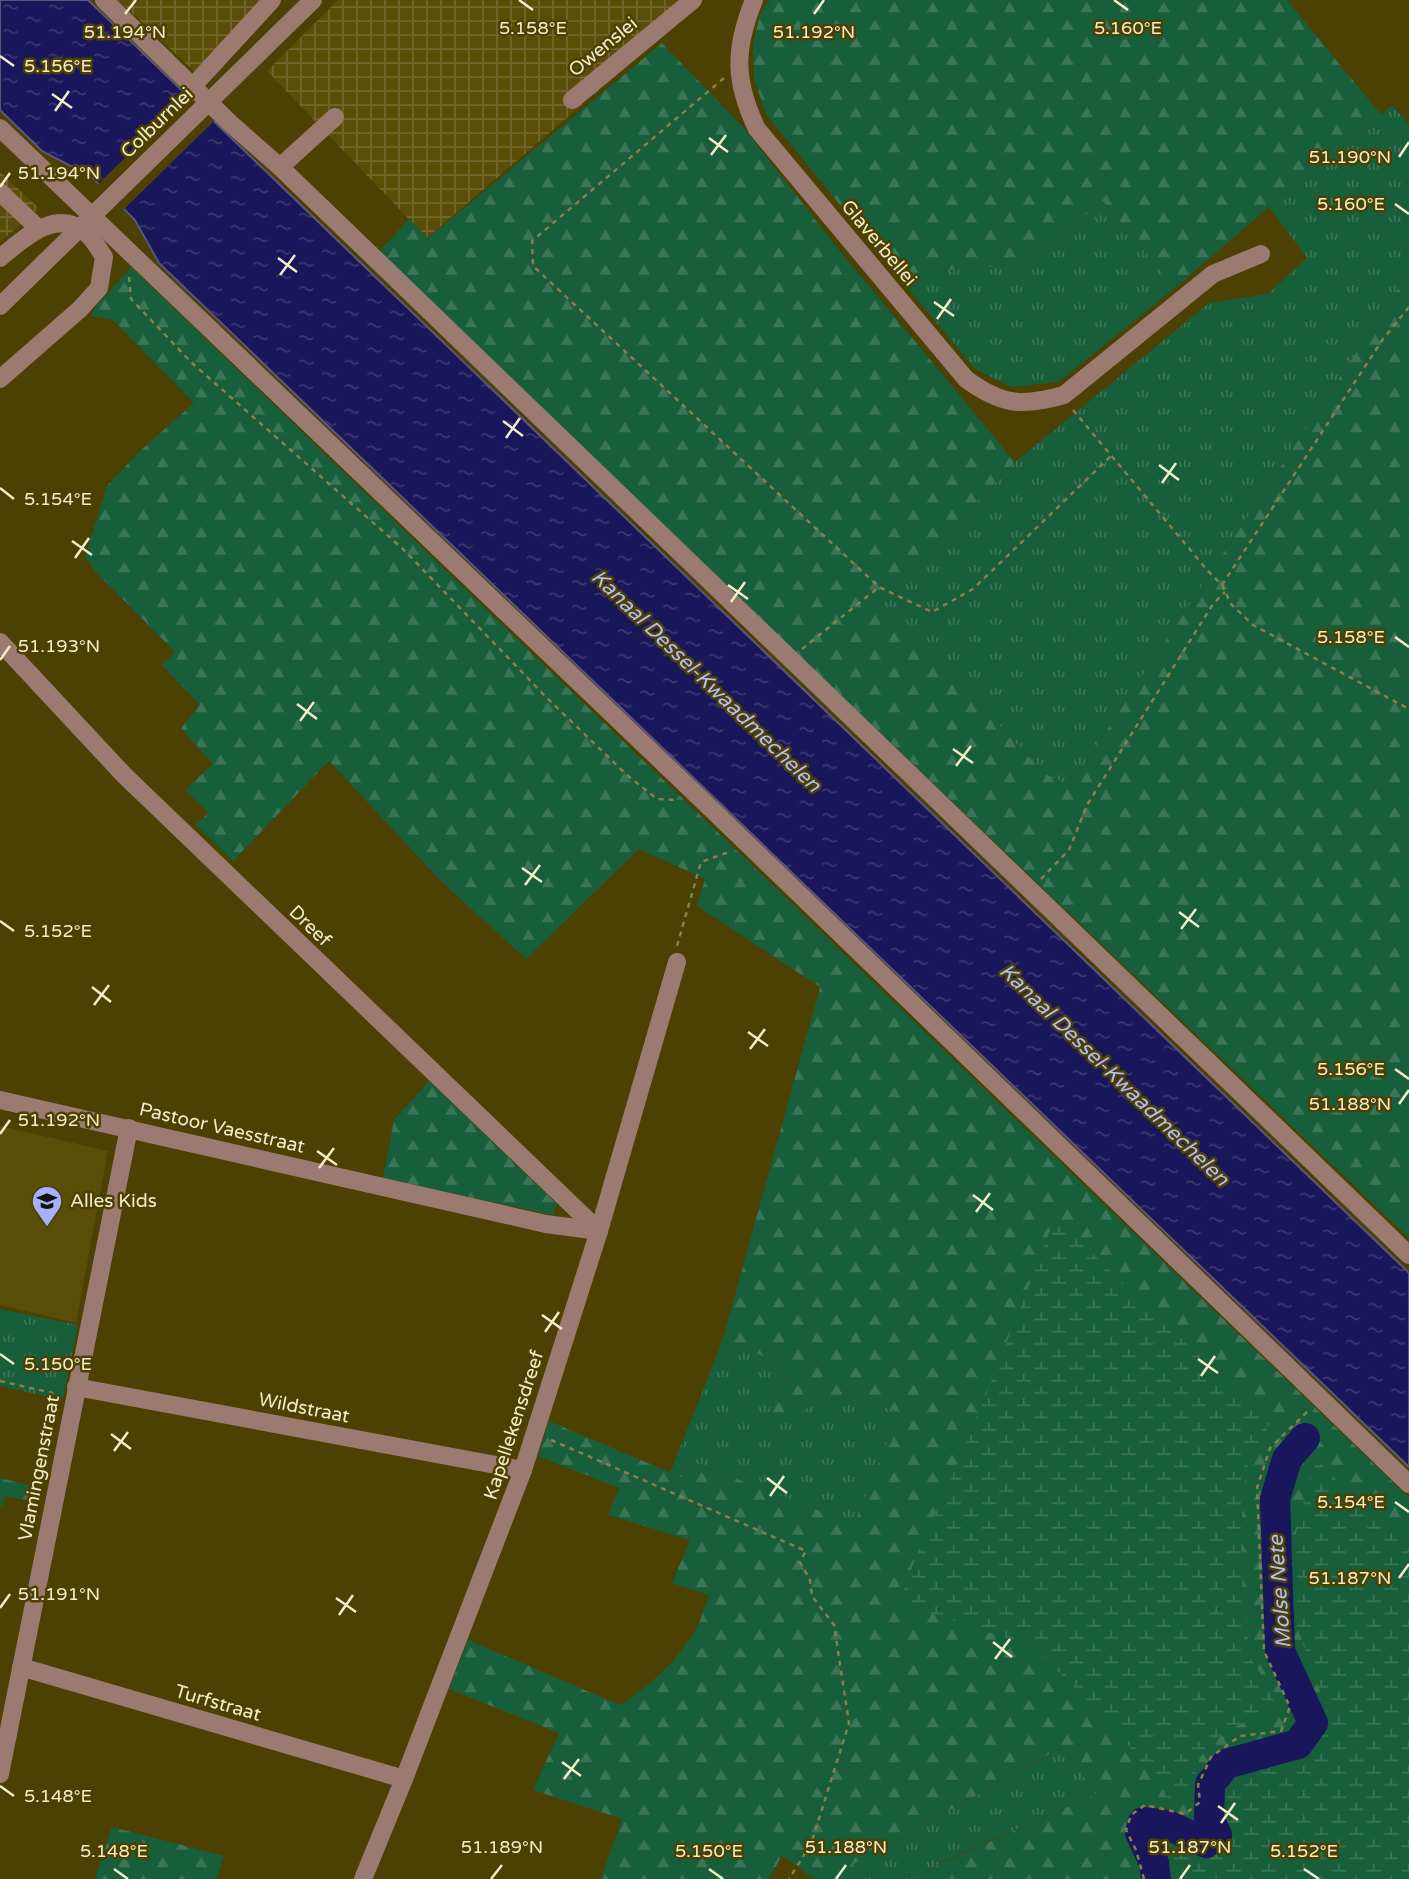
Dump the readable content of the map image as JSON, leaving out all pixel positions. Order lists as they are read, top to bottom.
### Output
{
  "streets": {
    "street": [
      "Owenslei",
      "Colburnlei",
      "Glaverbellei",
      "Dreef",
      "Pastoor Vaesstraat",
      "Wildstraat",
      "Kapellekensdreef",
      "Vlamingenstraat",
      "Turfstraat"
    ]
  },
  "crossings": [
    ["Dreef", "Pastoor Vaesstraat"],
    ["Dreef", "Kapellekensdreef"],
    ["Pastoor Vaesstraat", "Kapellekensdreef"],
    ["Pastoor Vaesstraat", "Vlamingenstraat"],
    ["Wildstraat", "Kapellekensdreef"],
    ["Wildstraat", "Vlamingenstraat"],
    ["Kapellekensdreef", "Turfstraat"],
    ["Vlamingenstraat", "Turfstraat"]
  ],
  "water": ["Kanaal Dessel-Kwaadmechelen", "Molse Nete"],
  "places": {
    "school or university": ["Alles Kids"]
  },
  "coordinates": [
    "5.158°E",
    "5.160°E",
    "51.194°N",
    "51.192°N",
    "5.156°E",
    "51.190°N",
    "5.154°E",
    "51.193°N",
    "5.152°E",
    "51.188°N",
    "5.150°E",
    "51.187°N",
    "51.191°N",
    "5.148°E",
    "51.189°N"
  ]
}
